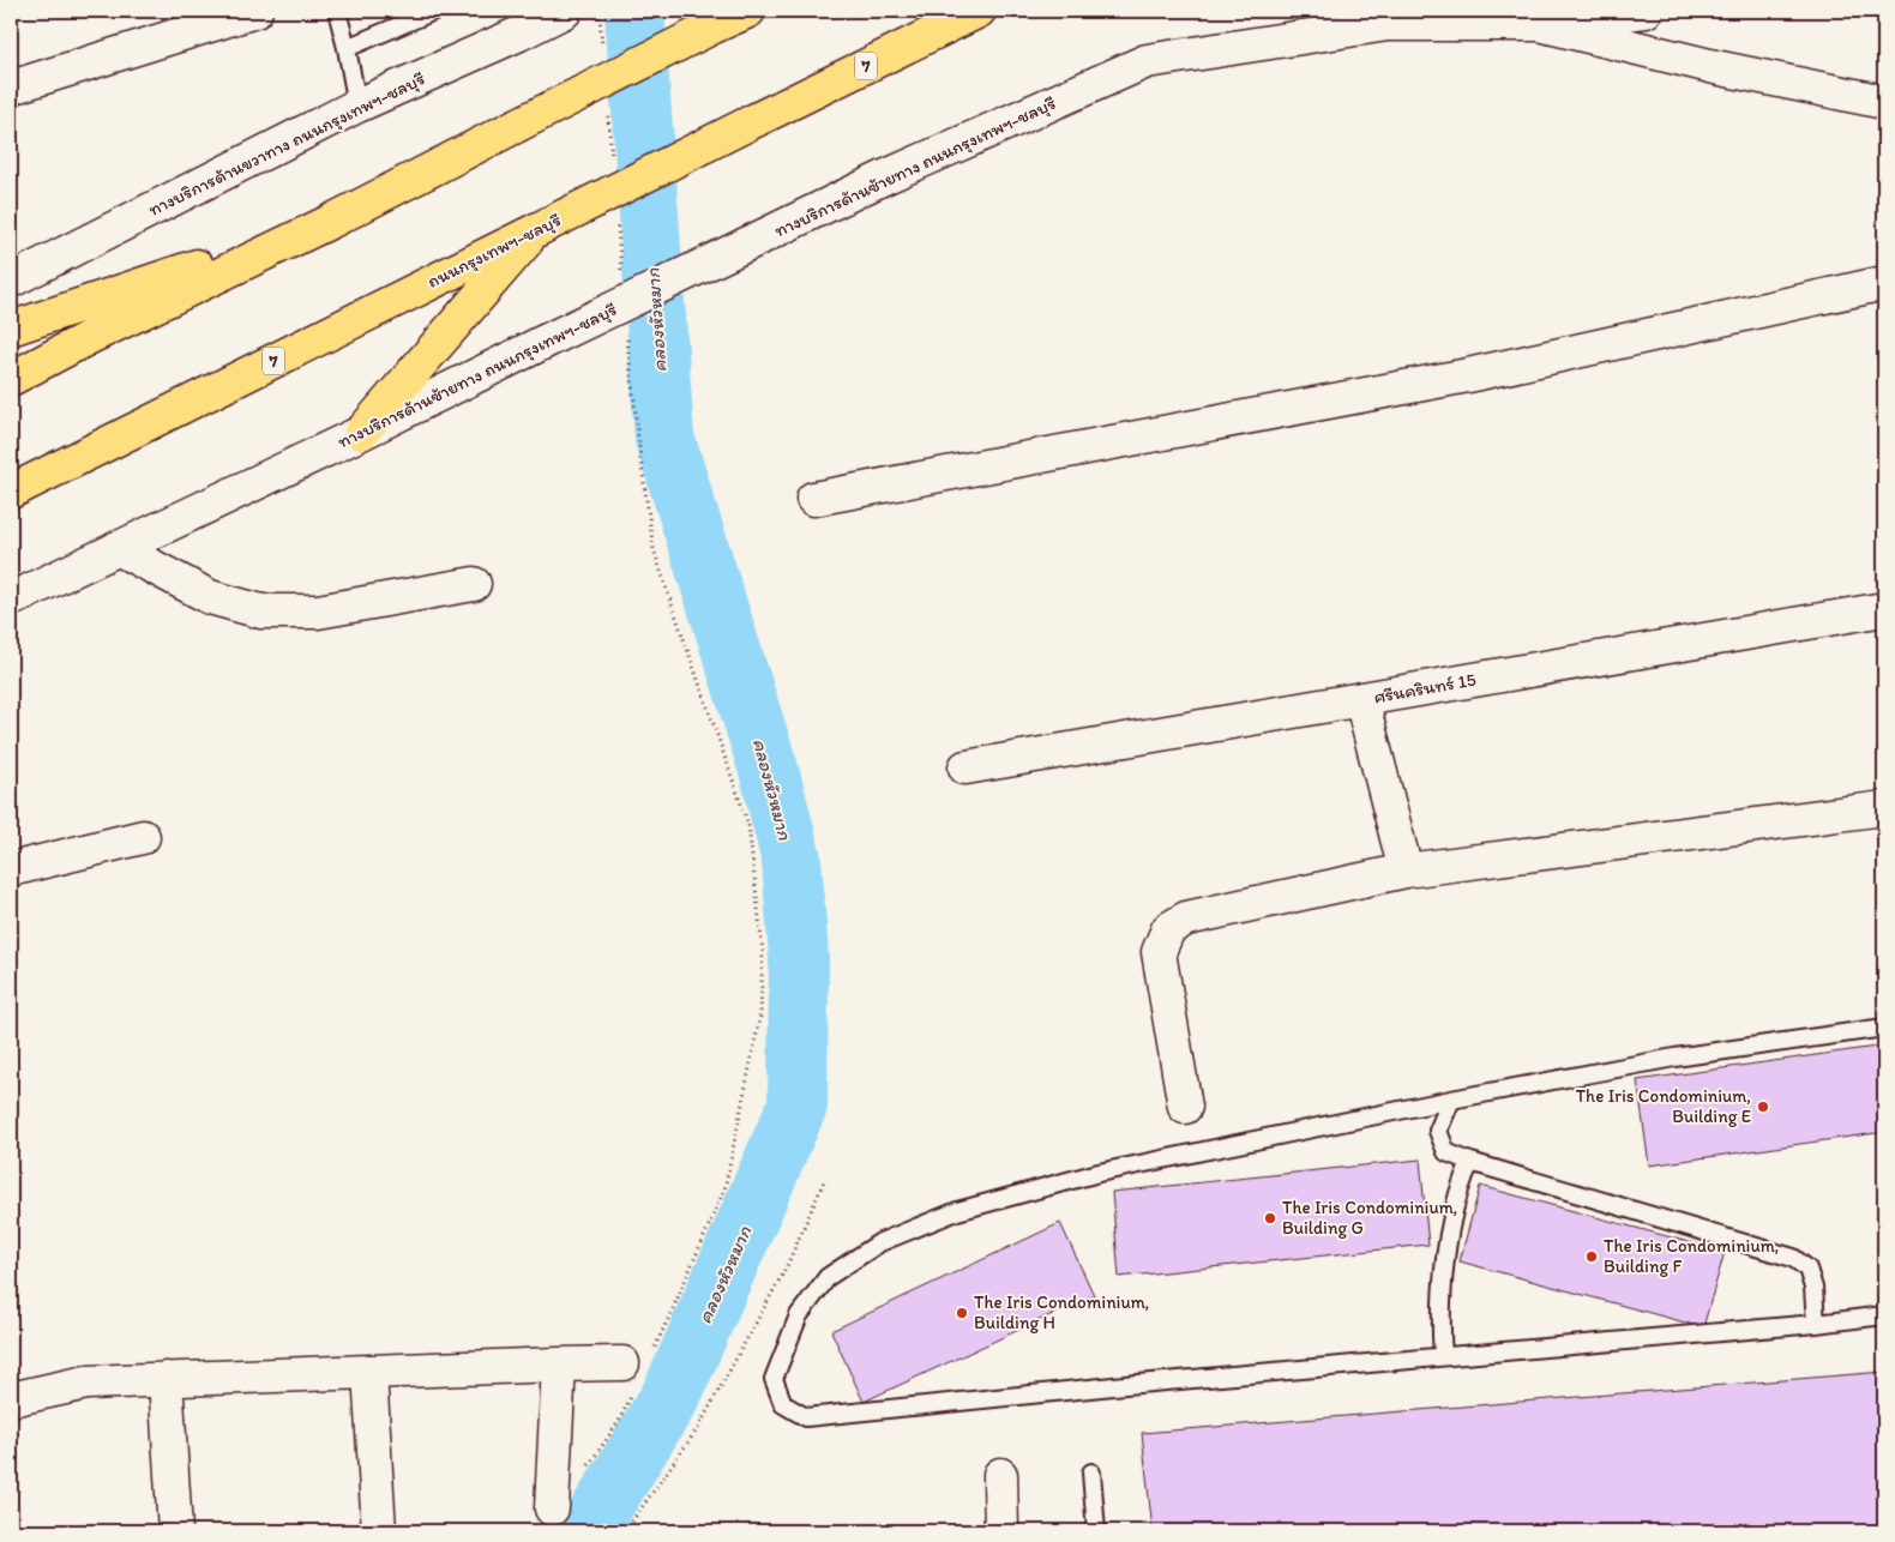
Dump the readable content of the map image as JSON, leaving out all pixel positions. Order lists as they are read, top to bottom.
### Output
{
  "streets": {
    "highway": ["7", "ถนนกรุงเทพฯ-ชลบุรี"],
    "street": ["ทางบริการด้านขวาทาง ถนนกรุงเทพฯ-ชลบุรี", "ทางบริการด้านซ้ายทาง ถนนกรุงเทพฯ-ชลบุรี", "ศรีนครินทร์ 15"]
  },
  "water": ["คลองหัวหมาก"],
  "places": [
    "The Iris Condominium, Building E",
    "The Iris Condominium, Building G",
    "The Iris Condominium, Building F",
    "The Iris Condominium, Building H"
  ]
}
